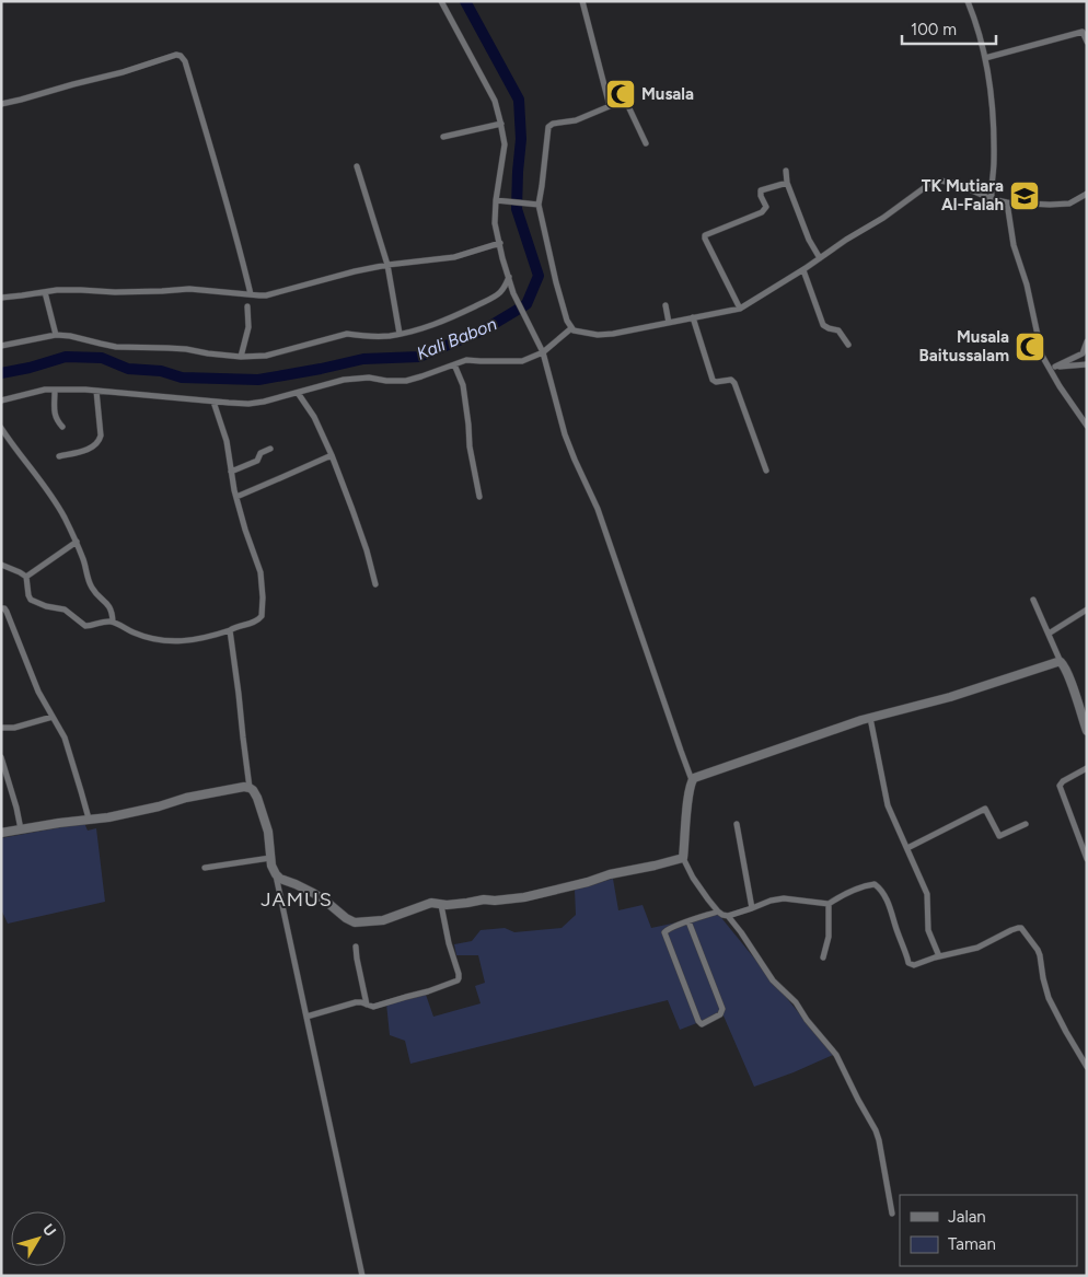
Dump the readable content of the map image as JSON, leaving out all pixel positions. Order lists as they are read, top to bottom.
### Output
{
  "districts": ["JAMUS"],
  "water": ["Kali Babon"],
  "places": {
    "mosque": ["Musala", "Musala Baitussalam"],
    "school or university": ["TK Mutiara Al-Falah"]
  },
  "legend": ["Jalan", "Taman"],
  "scale_bar": "100 m",
  "north": "top right"
}
